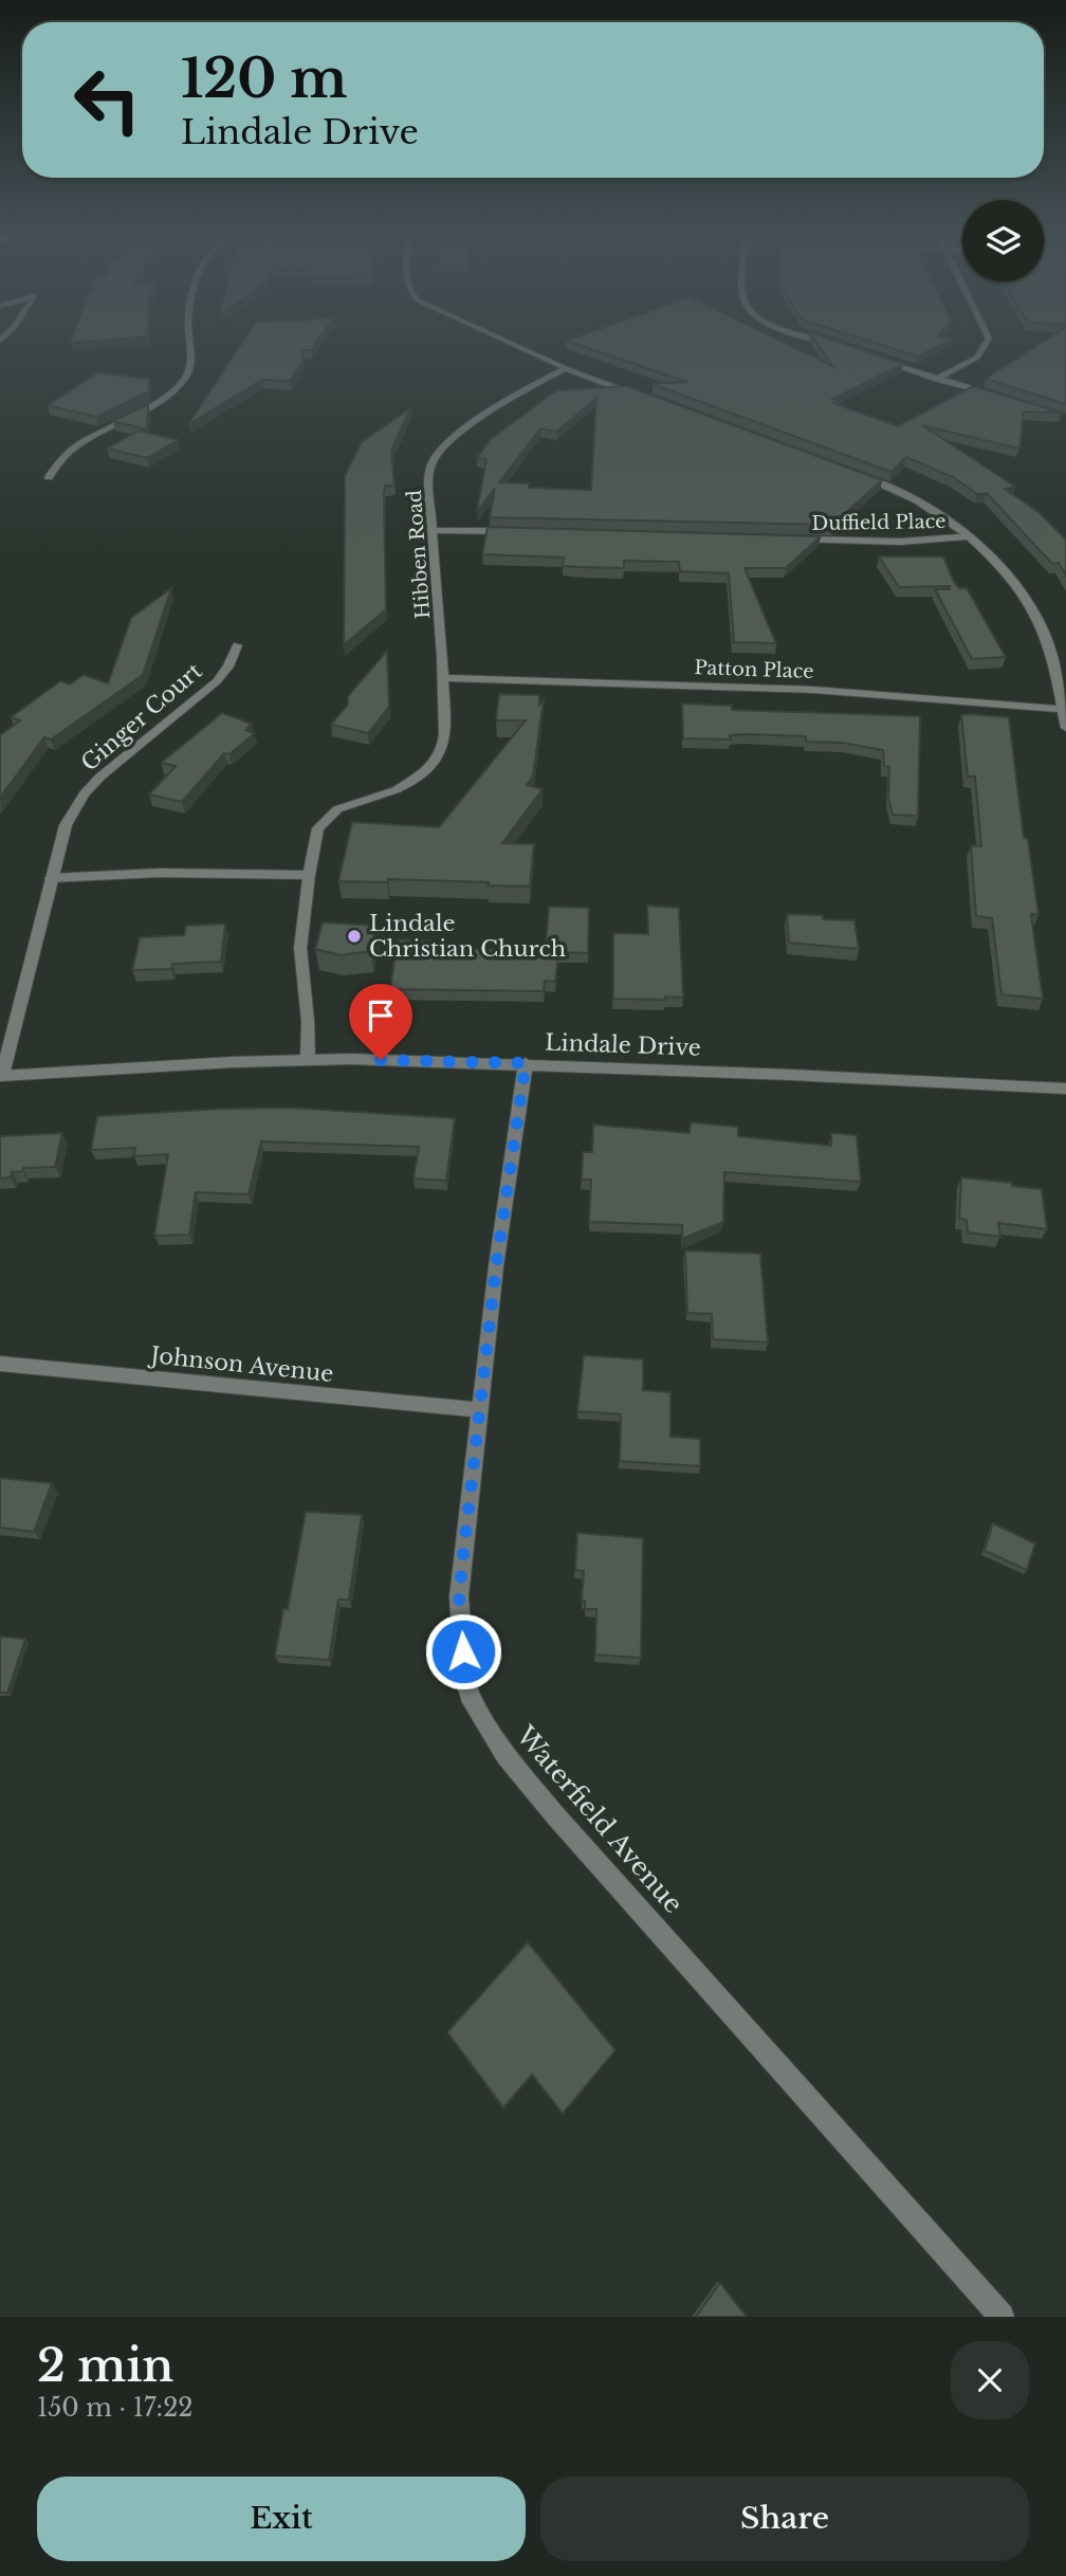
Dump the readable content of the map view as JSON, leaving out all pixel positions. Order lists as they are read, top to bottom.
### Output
{
  "streets": {
    "street": [
      "Duffield Place",
      "Hibben Road",
      "Patton Place",
      "Ginger Court",
      "Lindale Drive",
      "Johnson Avenue",
      "Waterfield Avenue"
    ]
  },
  "crossings": [
    ["Hibben Road", "Patton Place"],
    ["Hibben Road", "Lindale Drive"],
    ["Ginger Court", "Lindale Drive"],
    ["Lindale Drive", "Waterfield Avenue"],
    ["Johnson Avenue", "Waterfield Avenue"]
  ],
  "places": ["Lindale Christian Church"],
  "page": {
    "turn": ["120 m", "Lindale Drive"],
    "heading": ["2 min", "150 m · 17:22"],
    "buttons": ["Exit", "Share"]
  }
}
